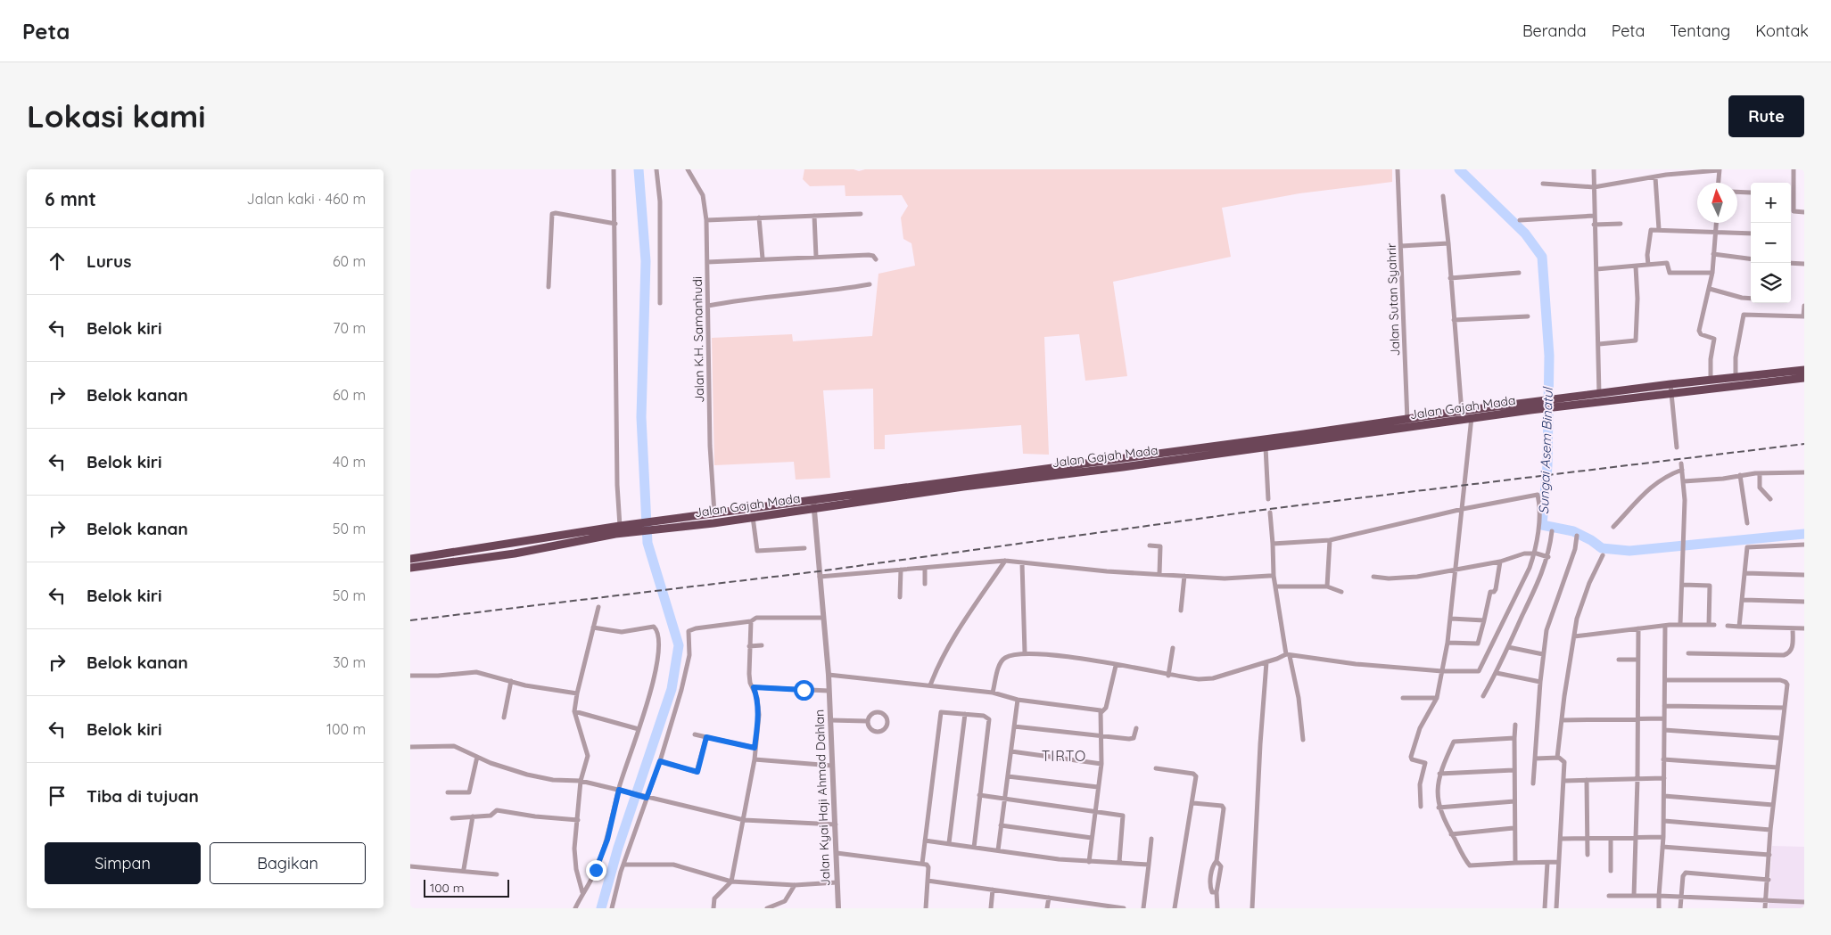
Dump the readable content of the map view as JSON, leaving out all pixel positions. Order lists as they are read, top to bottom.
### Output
{
  "streets": {
    "highway": ["Jalan Gajah Mada"],
    "street": ["Jalan Sutan Syahrir", "Jalan K.H. Samanhudi", "Jalan Kyai Haji Ahmad Dahlan"]
  },
  "crossings": [
    ["Jalan Sutan Syahrir", "Jalan Gajah Mada"],
    ["Jalan K.H. Samanhudi", "Jalan Gajah Mada"],
    ["Jalan Gajah Mada", "Jalan Kyai Haji Ahmad Dahlan"]
  ],
  "districts": ["TIRTO"],
  "water": ["Sungai Asem Binatul"],
  "scale_bar": "100 m",
  "north": "top",
  "page": {
    "header": "Peta",
    "nav": [
      "Beranda",
      "Peta",
      "Tentang",
      "Kontak"
    ],
    "buttons": [
      "Rute",
      ["Simpan", "Bagikan"]
    ],
    "title": "Lokasi kami",
    "heading": ["6 mnt", "Jalan kaki · 460 m"],
    "map_buttons": ["+", "−"],
    "list": [
      ["Lurus", "60 m"],
      ["Belok kiri", "70 m"],
      ["Belok kanan", "60 m"],
      ["Belok kiri", "40 m"],
      ["Belok kanan", "50 m"],
      ["Belok kiri", "50 m"],
      ["Belok kanan", "30 m"],
      ["Belok kiri", "100 m"],
      "Tiba di tujuan"
    ],
    "scale": "100 m"
  }
}
